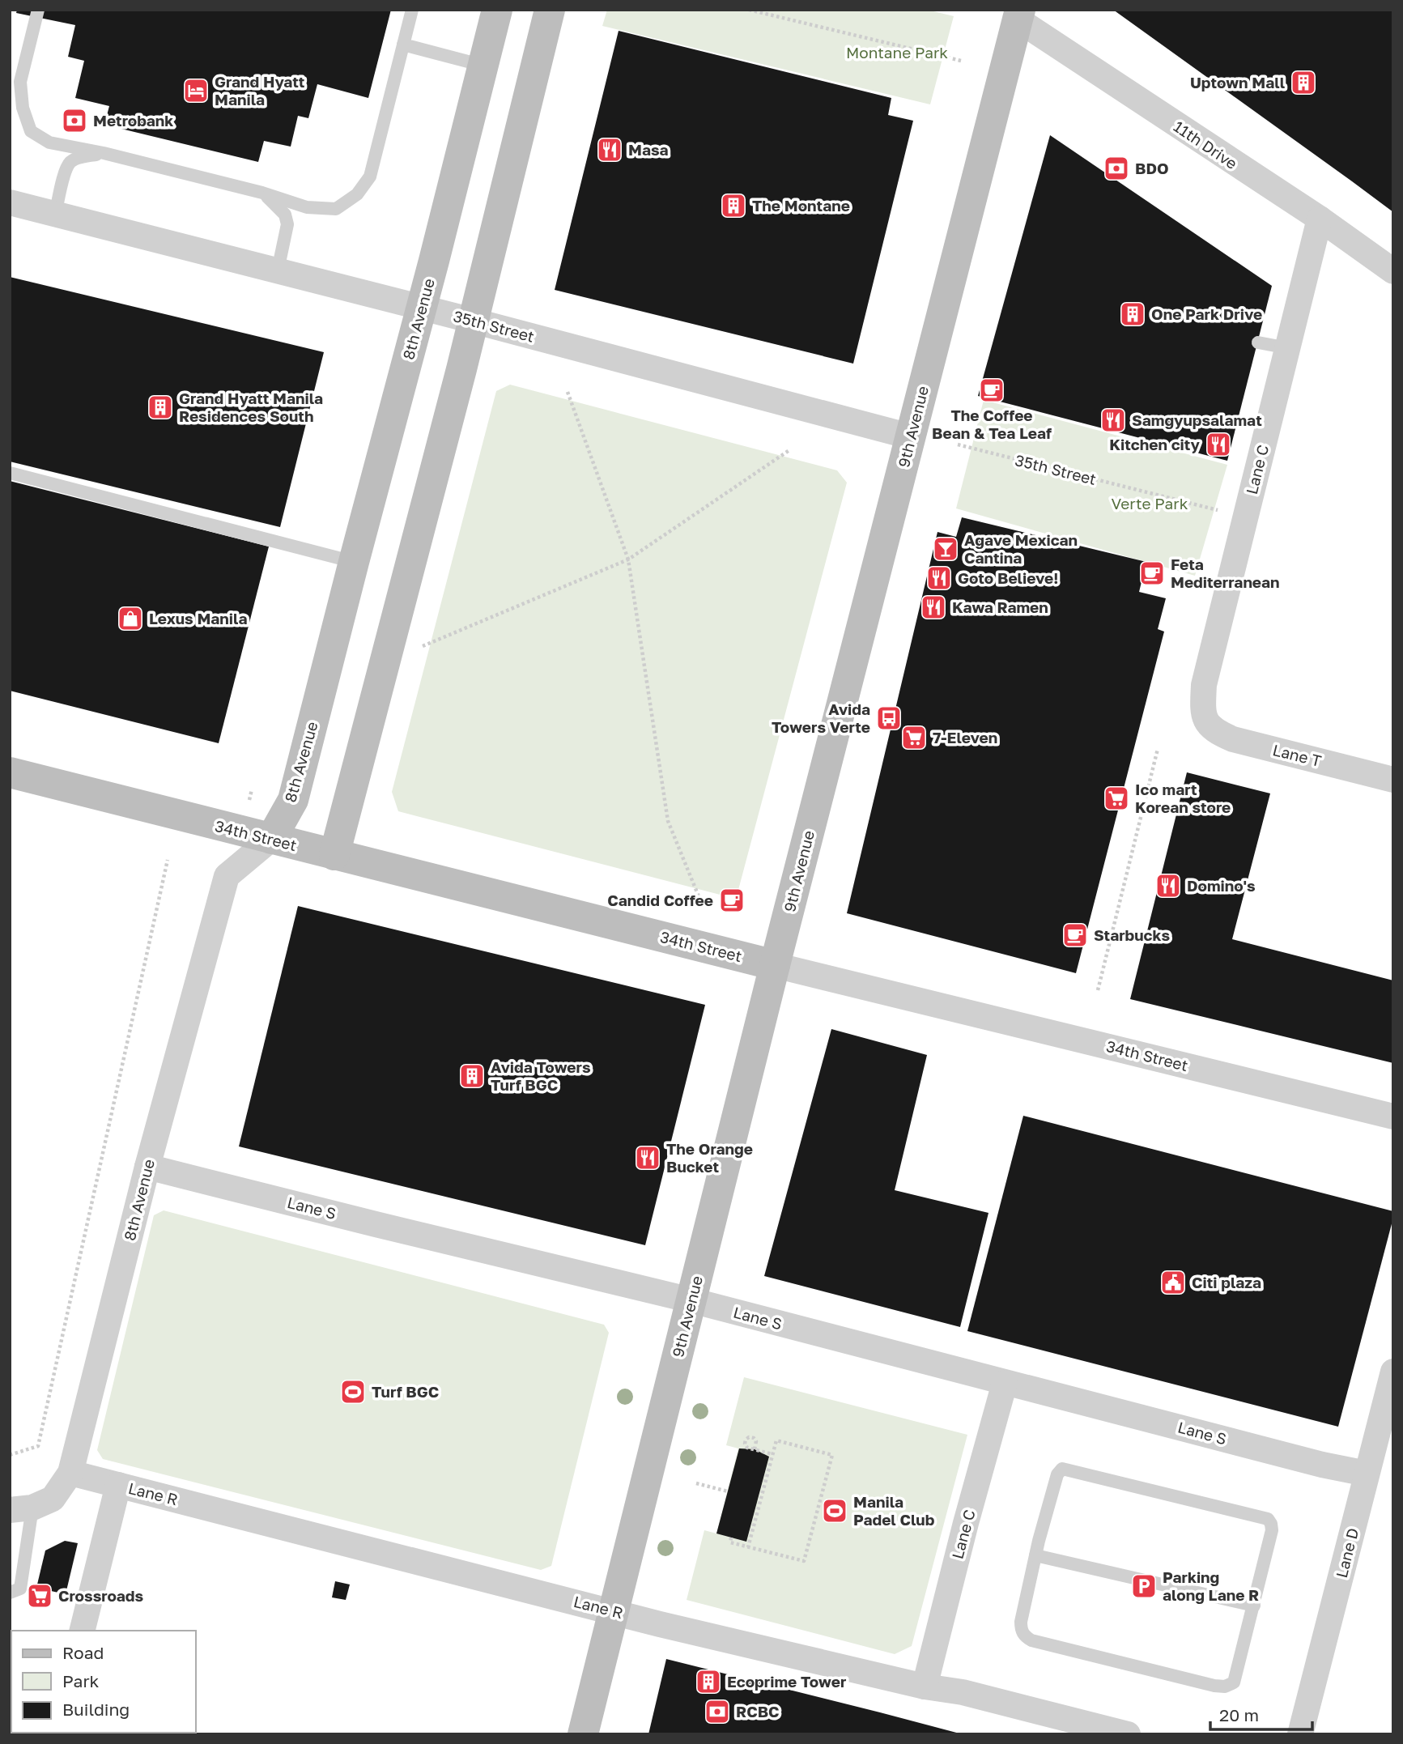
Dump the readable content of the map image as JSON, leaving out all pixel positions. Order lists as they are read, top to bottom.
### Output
{
  "streets": {
    "street": [
      "11th Drive",
      "8th Avenue",
      "35th Street",
      "9th Avenue",
      "Lane C",
      "Lane T",
      "34th Street",
      "Lane S",
      "Lane R",
      "Lane D"
    ]
  },
  "crossings": [
    ["11th Drive", "9th Avenue"],
    ["11th Drive", "Lane C"],
    ["8th Avenue", "35th Street"],
    ["8th Avenue", "34th Street"],
    ["8th Avenue", "Lane S"],
    ["8th Avenue", "Lane R"],
    ["35th Street", "9th Avenue"],
    ["9th Avenue", "34th Street"],
    ["9th Avenue", "Lane S"],
    ["9th Avenue", "Lane R"],
    ["Lane C", "Lane T"],
    ["Lane C", "Lane S"],
    ["Lane C", "Lane R"],
    ["Lane S", "Lane D"]
  ],
  "parks": ["Montane Park", "Verte Park"],
  "places": {
    "building": [
      "Uptown Mall",
      "The Montane",
      "One Park Drive",
      "Grand Hyatt Manila Residences South",
      "Avida Towers Turf BGC",
      "Ecoprime Tower"
    ],
    "hotel": ["Grand Hyatt Manila"],
    "bank": ["Metrobank", "BDO", "RCBC"],
    "restaurant": [
      "Masa",
      "Samgyupsalamat",
      "Kitchen city",
      "Goto Believe!",
      "Kawa Ramen",
      "Domino's",
      "The Orange Bucket"
    ],
    "cafe": [
      "The Coffee Bean & Tea Leaf",
      "Feta Mediterranean",
      "Candid Coffee",
      "Starbucks"
    ],
    "bar": ["Agave Mexican Cantina"],
    "shop": ["Lexus Manila"],
    "bus stop": ["Avida Towers Verte"],
    "supermarket": ["7-Eleven", "Ico mart Korean store", "Crossroads"],
    "public building": ["Citi plaza"],
    "sports": ["Turf BGC", "Manila Padel Club"],
    "parking": ["Parking along Lane R"]
  },
  "legend": ["Road", "Park", "Building"],
  "scale_bar": "20 m"
}
